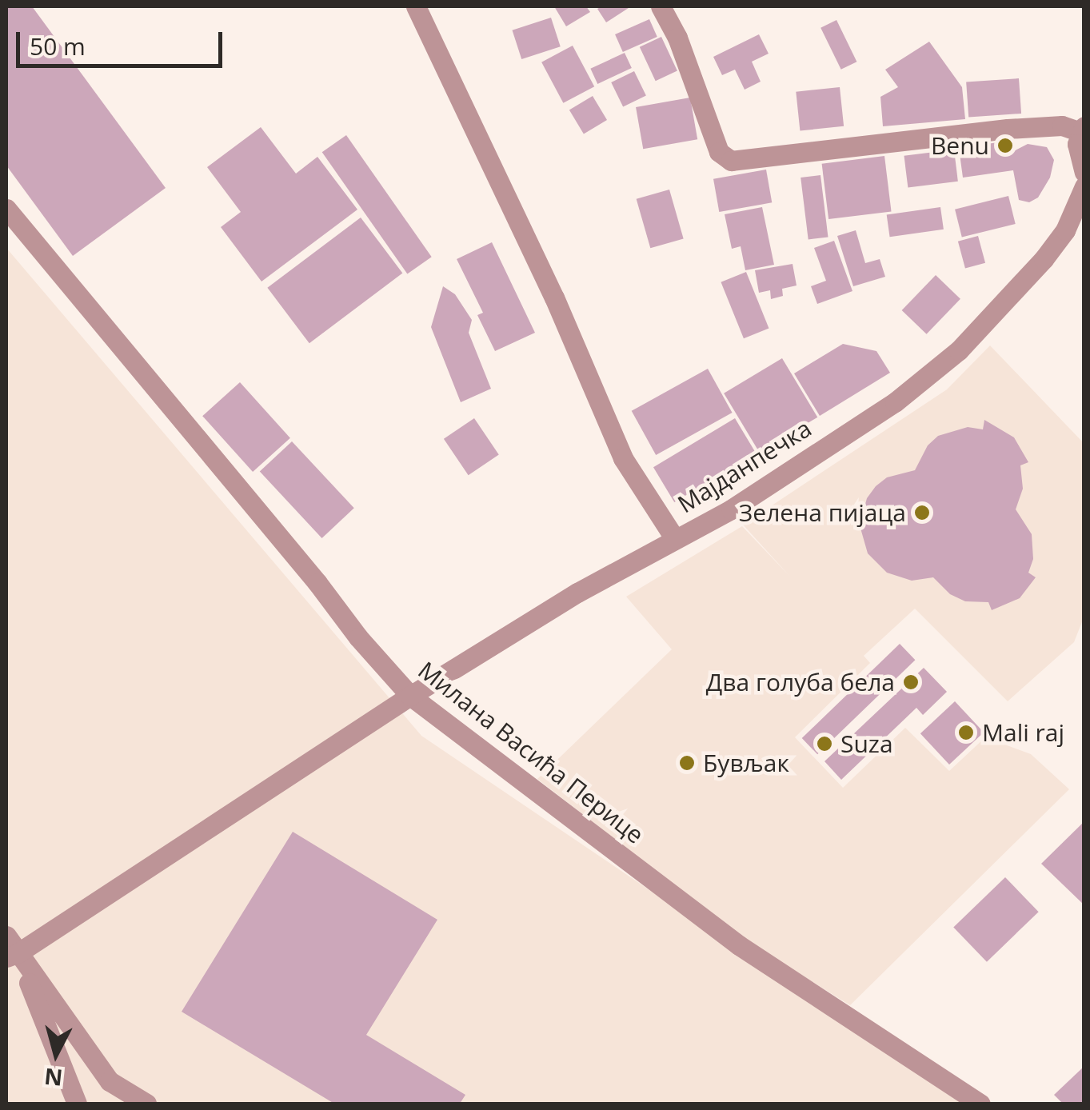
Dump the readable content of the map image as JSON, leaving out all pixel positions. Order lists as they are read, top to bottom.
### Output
{
  "streets": {
    "street": ["Мајданпечка", "Милана Васића Перице"]
  },
  "crossings": [
    ["Мајданпечка", "Милана Васића Перице"]
  ],
  "places": [
    "Benu",
    "Зелена пијаца",
    "Два голуба бела",
    "Mali raj",
    "Suza",
    "Бувљак"
  ],
  "scale_bar": "50 m",
  "north": "bottom"
}
